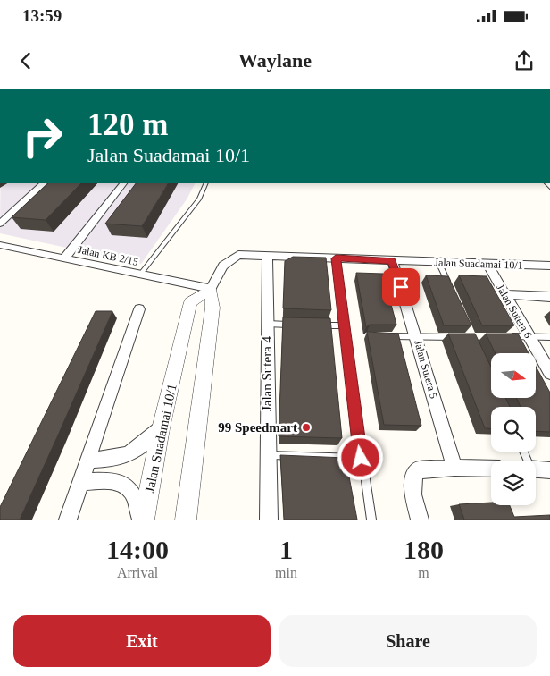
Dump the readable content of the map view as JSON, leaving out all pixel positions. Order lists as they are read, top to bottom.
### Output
{
  "streets": {
    "street": [
      "Jalan KB 2/15",
      "Jalan Suadamai 10/1",
      "Jalan Sutera 6",
      "Jalan Sutera 5",
      "Jalan Sutera 4"
    ]
  },
  "crossings": [
    ["Jalan KB 2/15", "Jalan Suadamai 10/1"],
    ["Jalan Suadamai 10/1", "Jalan Sutera 6"],
    ["Jalan Suadamai 10/1", "Jalan Sutera 5"],
    ["Jalan Suadamai 10/1", "Jalan Sutera 4"]
  ],
  "places": ["99 Speedmart"],
  "north": "right",
  "page": {
    "status": "13:59",
    "header": "Waylane",
    "turn": ["120 m", "Jalan Suadamai 10/1"],
    "eta": [
      "14:00",
      "Arrival",
      "1",
      "min",
      "180",
      "m"
    ],
    "buttons": ["Exit", "Share"]
  }
}
